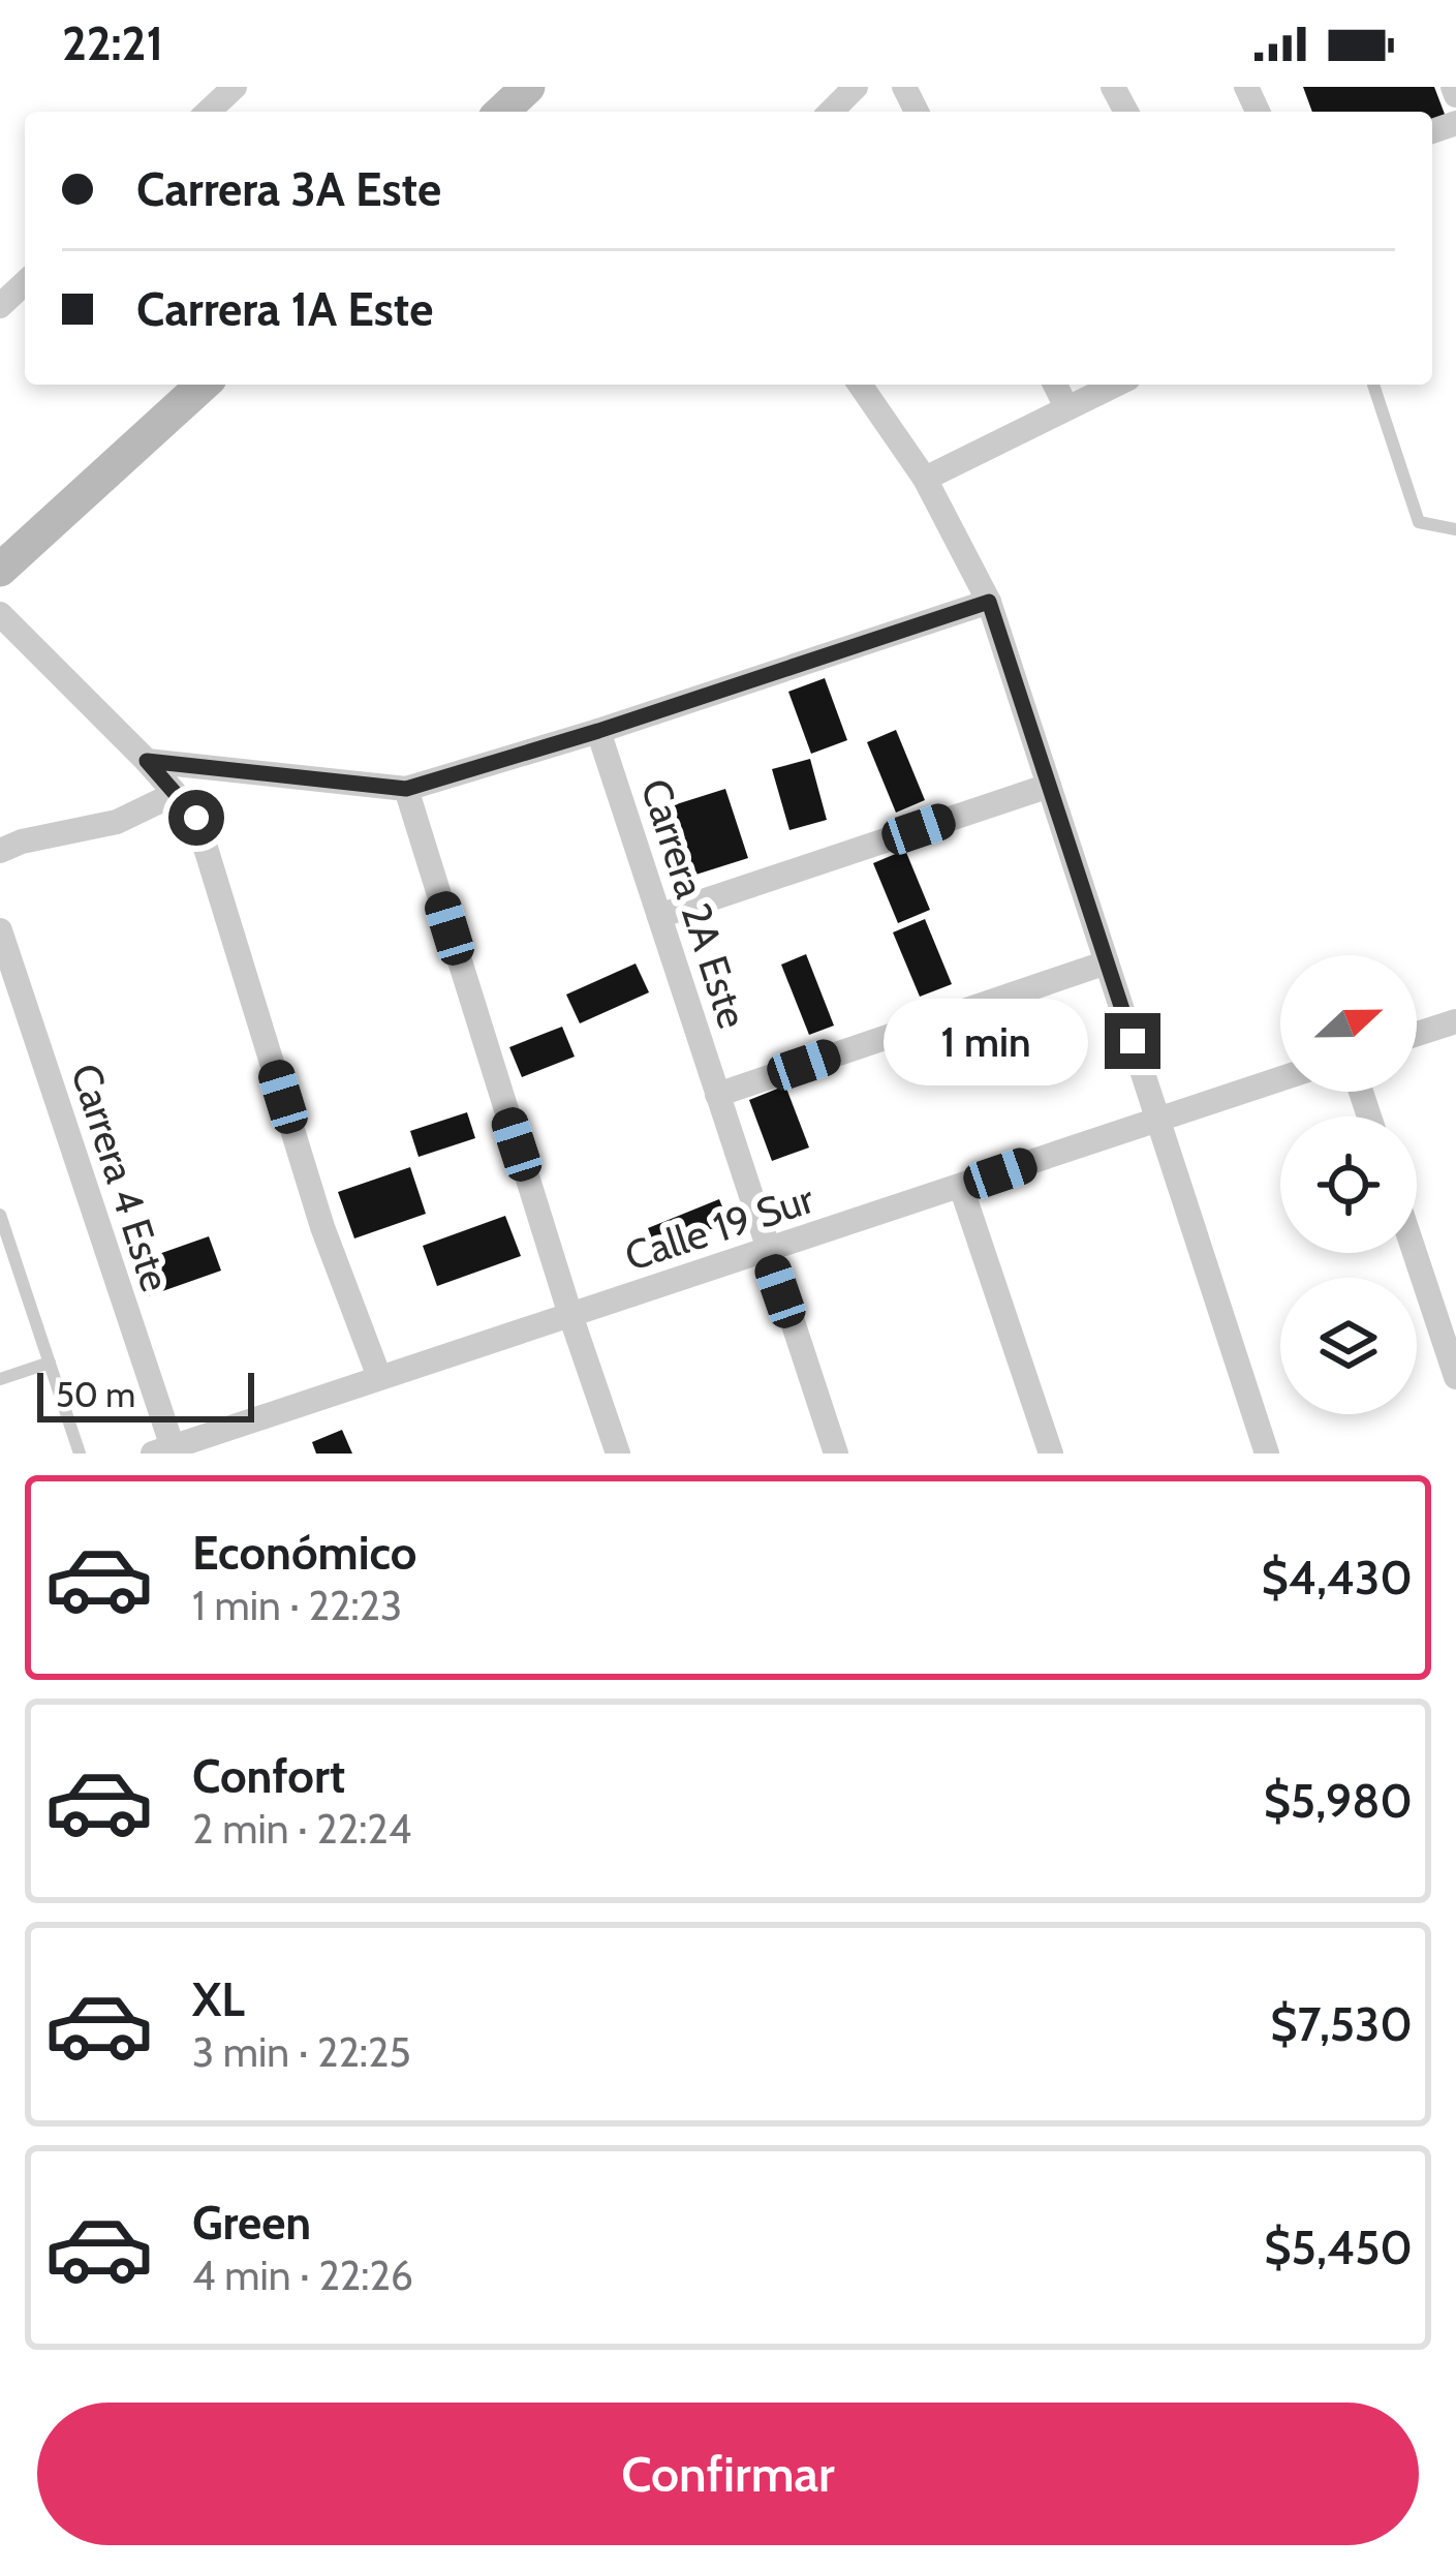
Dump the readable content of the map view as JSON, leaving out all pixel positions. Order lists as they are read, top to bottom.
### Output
{
  "streets": {
    "street": ["Carrera 2A Este", "Carrera 4 Este", "Calle 19 Sur"]
  },
  "crossings": [
    ["Carrera 2A Este", "Calle 19 Sur"],
    ["Carrera 4 Este", "Calle 19 Sur"]
  ],
  "scale_bar": "50 m",
  "north": "right",
  "page": {
    "status": "22:21",
    "banner": ["Carrera 3A Este", "Carrera 1A Este"],
    "bubble": "1 min",
    "scale": "50 m",
    "list": [
      {
        "name": "Económico",
        "note": "1 min · 22:23",
        "value": "$4,430"
      },
      {
        "name": "Confort",
        "note": "2 min · 22:24",
        "value": "$5,980"
      },
      {
        "name": "XL",
        "note": "3 min · 22:25",
        "value": "$7,530"
      },
      {
        "name": "Green",
        "note": "4 min · 22:26",
        "value": "$5,450"
      }
    ],
    "buttons": "Confirmar"
  }
}
